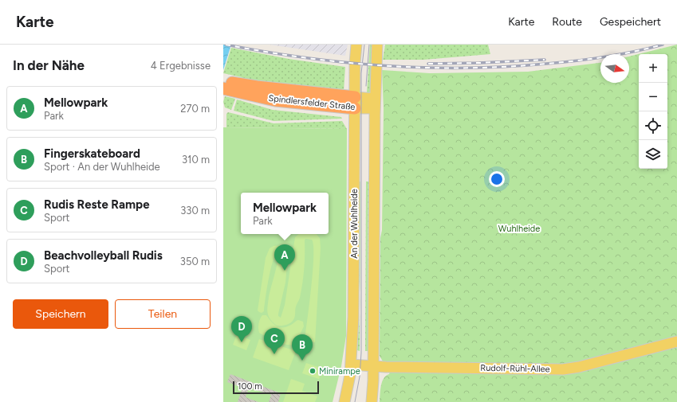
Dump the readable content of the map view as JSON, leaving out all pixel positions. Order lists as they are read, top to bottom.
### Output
{
  "streets": {
    "highway": ["Spindlersfelder Straße"],
    "main road": ["An der Wuhlheide", "Rudolf-Rühl-Allee"]
  },
  "crossings": [
    ["Spindlersfelder Straße", "An der Wuhlheide"],
    ["An der Wuhlheide", "Rudolf-Rühl-Allee"]
  ],
  "parks": ["Wuhlheide"],
  "places": ["Minirampe"],
  "scale_bar": "100 m",
  "north": "right",
  "page": {
    "header": "Karte",
    "nav": ["Karte", "Route", "Gespeichert"],
    "heading": ["In der Nähe", "4 Ergebnisse"],
    "map_buttons": ["+", "−"],
    "list": [
      {
        "mark": "A",
        "name": "Mellowpark",
        "note": "Park",
        "value": "270 m"
      },
      {
        "mark": "B",
        "name": "Fingerskateboard",
        "note": "Sport · An der Wuhlheide",
        "value": "310 m"
      },
      {
        "mark": "C",
        "name": "Rudis Reste Rampe",
        "note": "Sport",
        "value": "330 m"
      },
      {
        "mark": "D",
        "name": "Beachvolleyball Rudis",
        "note": "Sport",
        "value": "350 m"
      }
    ],
    "popup": ["Mellowpark", "Park"],
    "pins": [
      "A",
      "D",
      "C",
      "B"
    ],
    "buttons": ["Speichern", "Teilen"],
    "scale": "100 m"
  }
}
